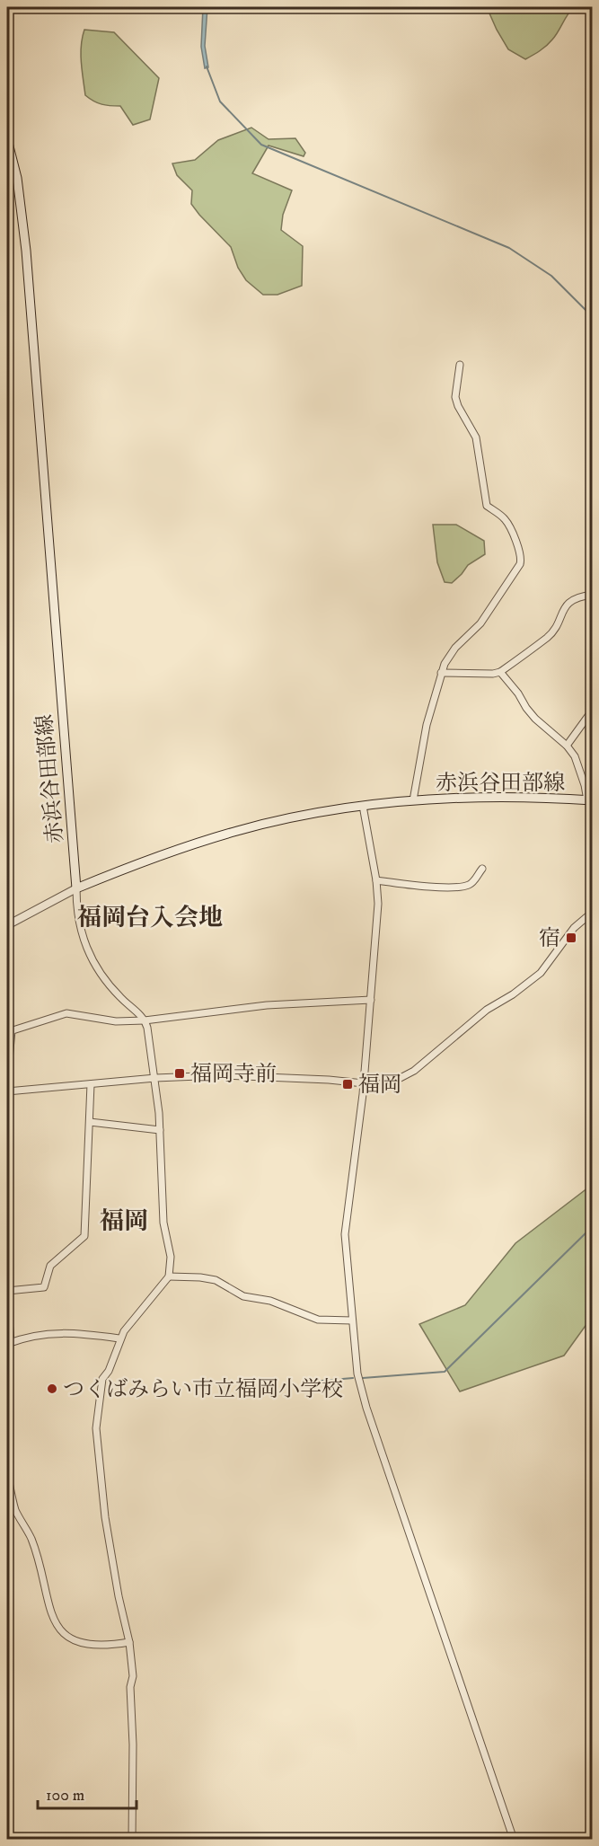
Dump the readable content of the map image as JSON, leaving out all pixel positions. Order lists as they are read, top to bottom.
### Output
{
  "streets": {
    "main road": ["赤浜谷田部線"]
  },
  "districts": ["福岡台入会地", "福岡"],
  "places": {
    "transit": ["宿", "福岡寺前", "福岡"],
    "other": ["つくばみらい市立福岡小学校"]
  },
  "scale_bar": "100 m"
}
